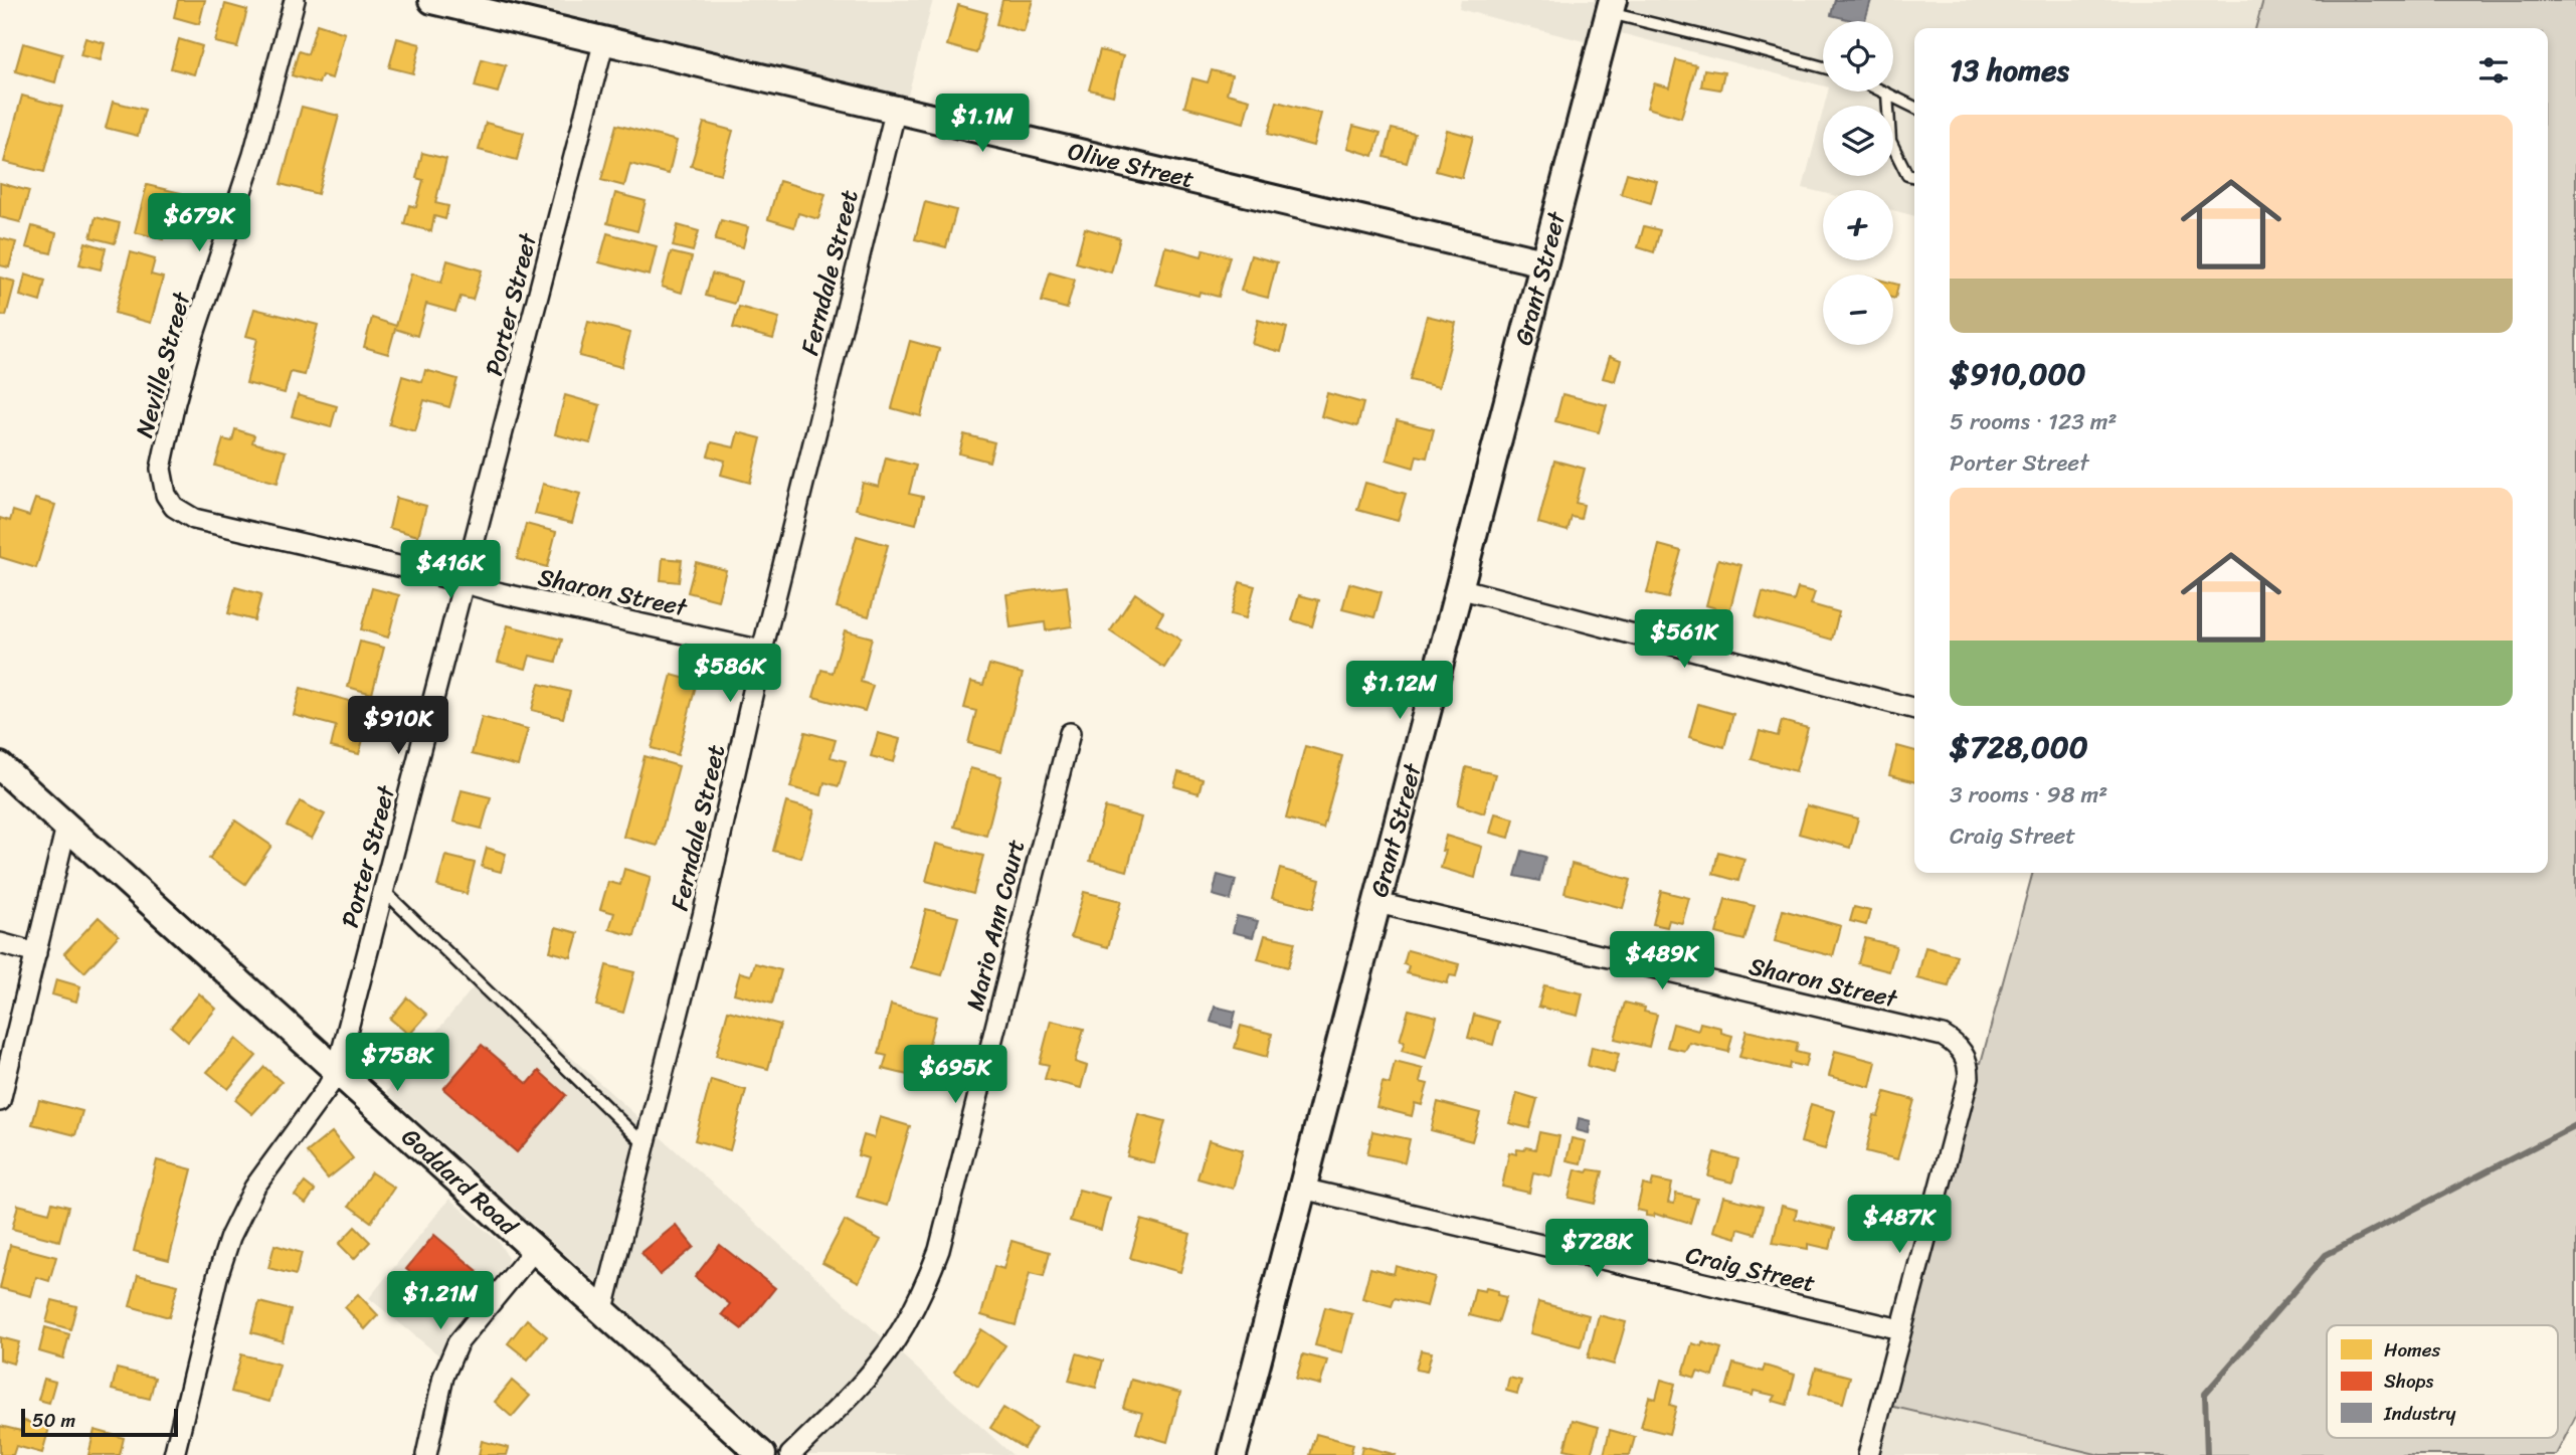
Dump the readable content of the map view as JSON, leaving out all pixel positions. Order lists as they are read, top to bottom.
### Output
{
  "streets": {
    "street": [
      "Olive Street",
      "Ferndale Street",
      "Grant Street",
      "Porter Street",
      "Neville Street",
      "Sharon Street",
      "Mario Ann Court",
      "Goddard Road",
      "Craig Street"
    ]
  },
  "crossings": [
    ["Olive Street", "Ferndale Street"],
    ["Olive Street", "Grant Street"],
    ["Olive Street", "Porter Street"],
    ["Ferndale Street", "Sharon Street"],
    ["Ferndale Street", "Goddard Road"],
    ["Grant Street", "Sharon Street"],
    ["Grant Street", "Craig Street"],
    ["Porter Street", "Sharon Street"],
    ["Porter Street", "Goddard Road"],
    ["Neville Street", "Sharon Street"],
    ["Sharon Street", "Craig Street"]
  ],
  "legend": ["Homes", "Shops", "Industry"],
  "scale_bar": "50 m",
  "page": {
    "map_buttons": ["+", "−"],
    "heading": "13 homes",
    "price": [
      "$1.1M",
      "$679K",
      "$416K",
      "$561K",
      "$586K",
      "$1.12M",
      "$910K",
      "$489K",
      "$758K",
      "$695K",
      "$487K",
      "$728K",
      "$1.21M"
    ],
    "list": [
      {
        "name": "$910,000",
        "note": "5 rooms · 123 m² · Porter Street"
      },
      {
        "name": "$728,000",
        "note": "3 rooms · 98 m² · Craig Street"
      }
    ],
    "scale": "50 m"
  }
}
